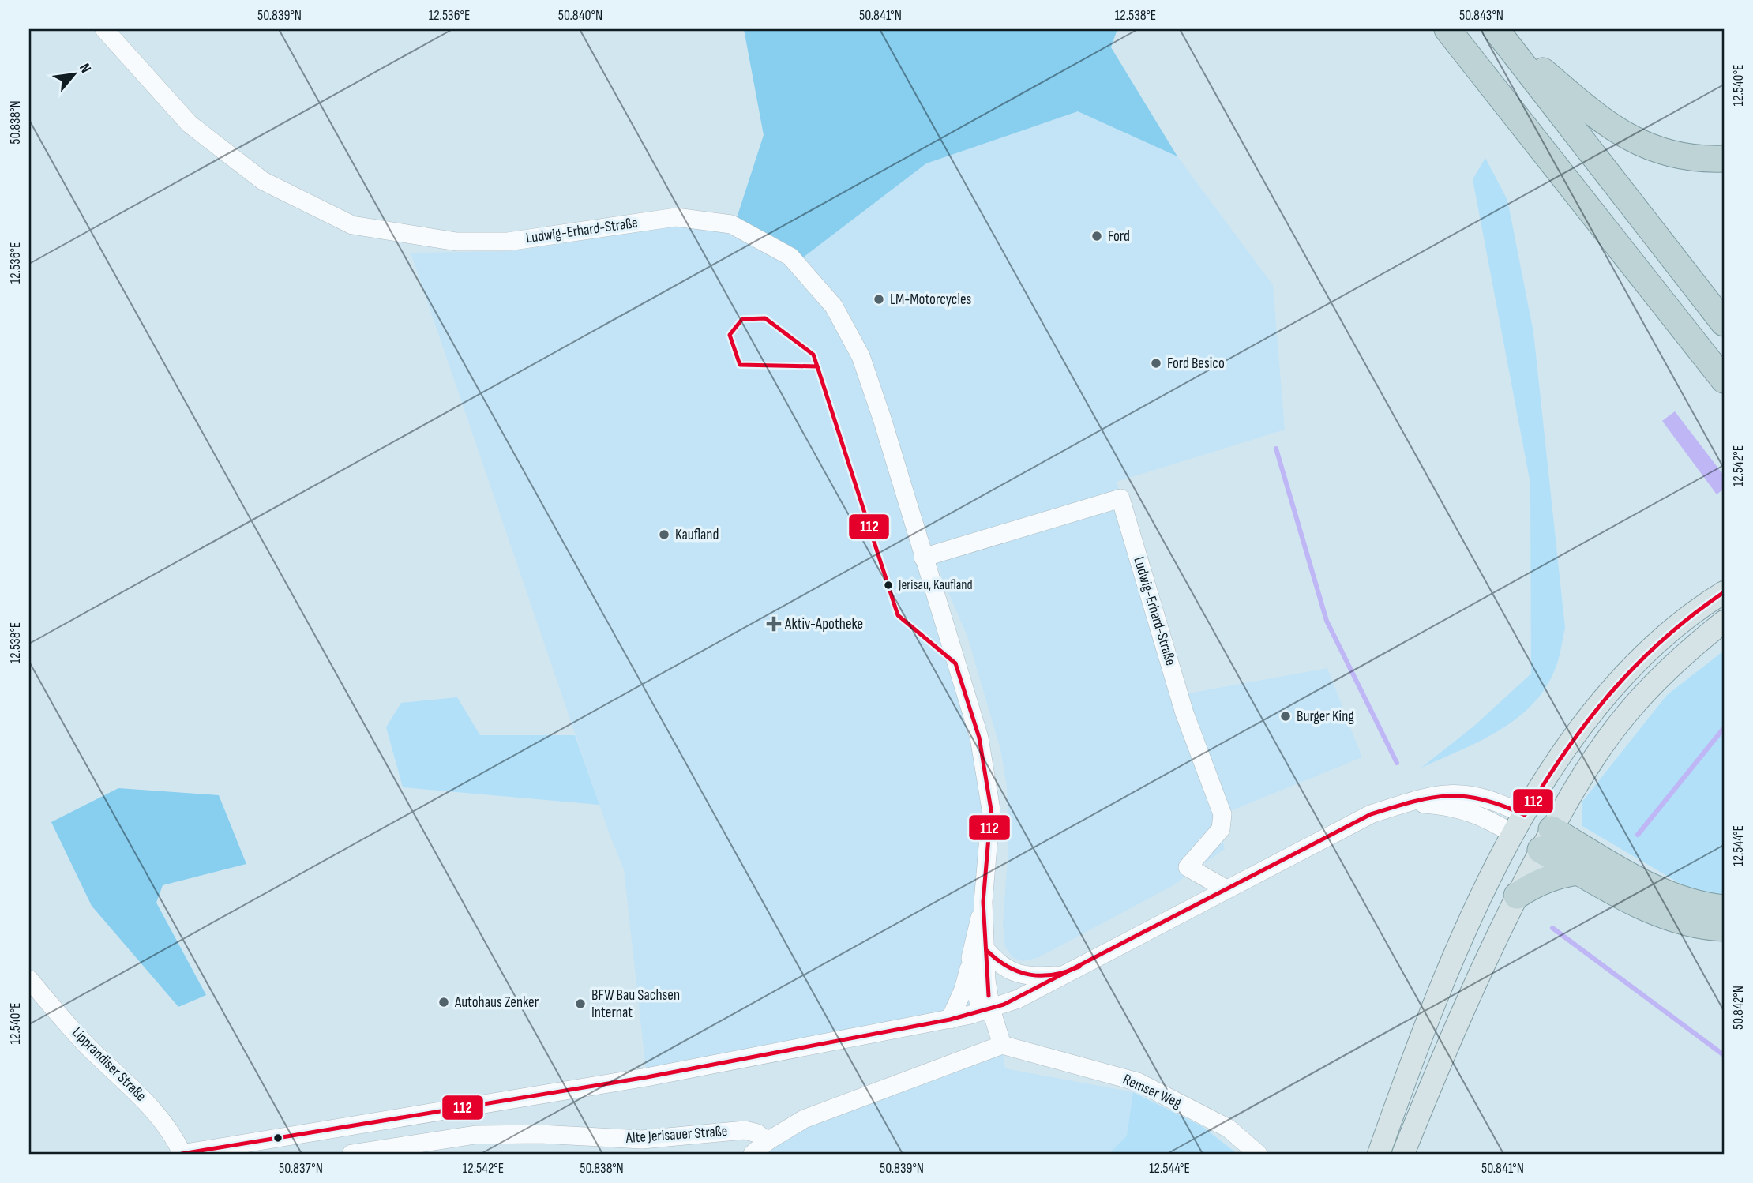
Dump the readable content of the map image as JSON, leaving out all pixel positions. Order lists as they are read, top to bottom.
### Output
{
  "streets": {
    "street": [
      "Ludwig-Erhard-Straße",
      "Lipprandiser Straße",
      "Remser Weg",
      "Alte Jerisauer Straße"
    ]
  },
  "places": {
    "other": [
      "Ford",
      "LM-Motorcycles",
      "Ford Besico",
      "Kaufland",
      "Jerisau, Kaufland",
      "Burger King",
      "Autohaus Zenker",
      "BFW Bau Sachsen Internat"
    ],
    "health": ["Aktiv-Apotheke"]
  },
  "lines": ["transit line 112"],
  "north": "top right",
  "coordinates": [
    "50.839°N",
    "12.536°E",
    "50.840°N",
    "50.841°N",
    "12.538°E",
    "50.843°N",
    "12.540°E",
    "50.838°N",
    "12.542°E",
    "12.544°E",
    "50.842°N",
    "50.837°N"
  ]
}
